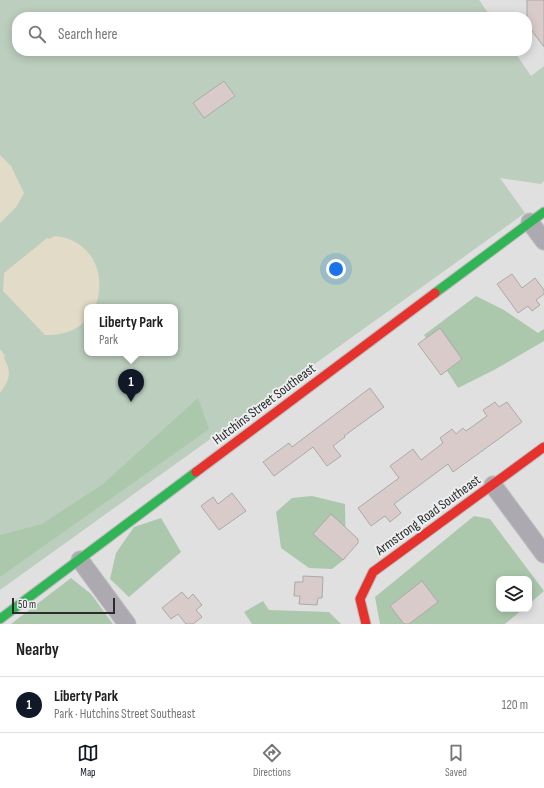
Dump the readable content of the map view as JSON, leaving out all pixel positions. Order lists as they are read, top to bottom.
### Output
{
  "streets": {
    "street": ["Hutchins Street Southeast", "Armstrong Road Southeast"]
  },
  "scale_bar": "50 m",
  "page": {
    "search": "Search here",
    "popup": ["Liberty Park", "Park"],
    "pins": "1",
    "scale": "50 m",
    "heading": "Nearby",
    "list": [
      {
        "mark": "1",
        "name": "Liberty Park",
        "note": "Park · Hutchins Street Southeast",
        "value": "120 m"
      }
    ],
    "nav": ["Map", "Directions", "Saved"]
  }
}
